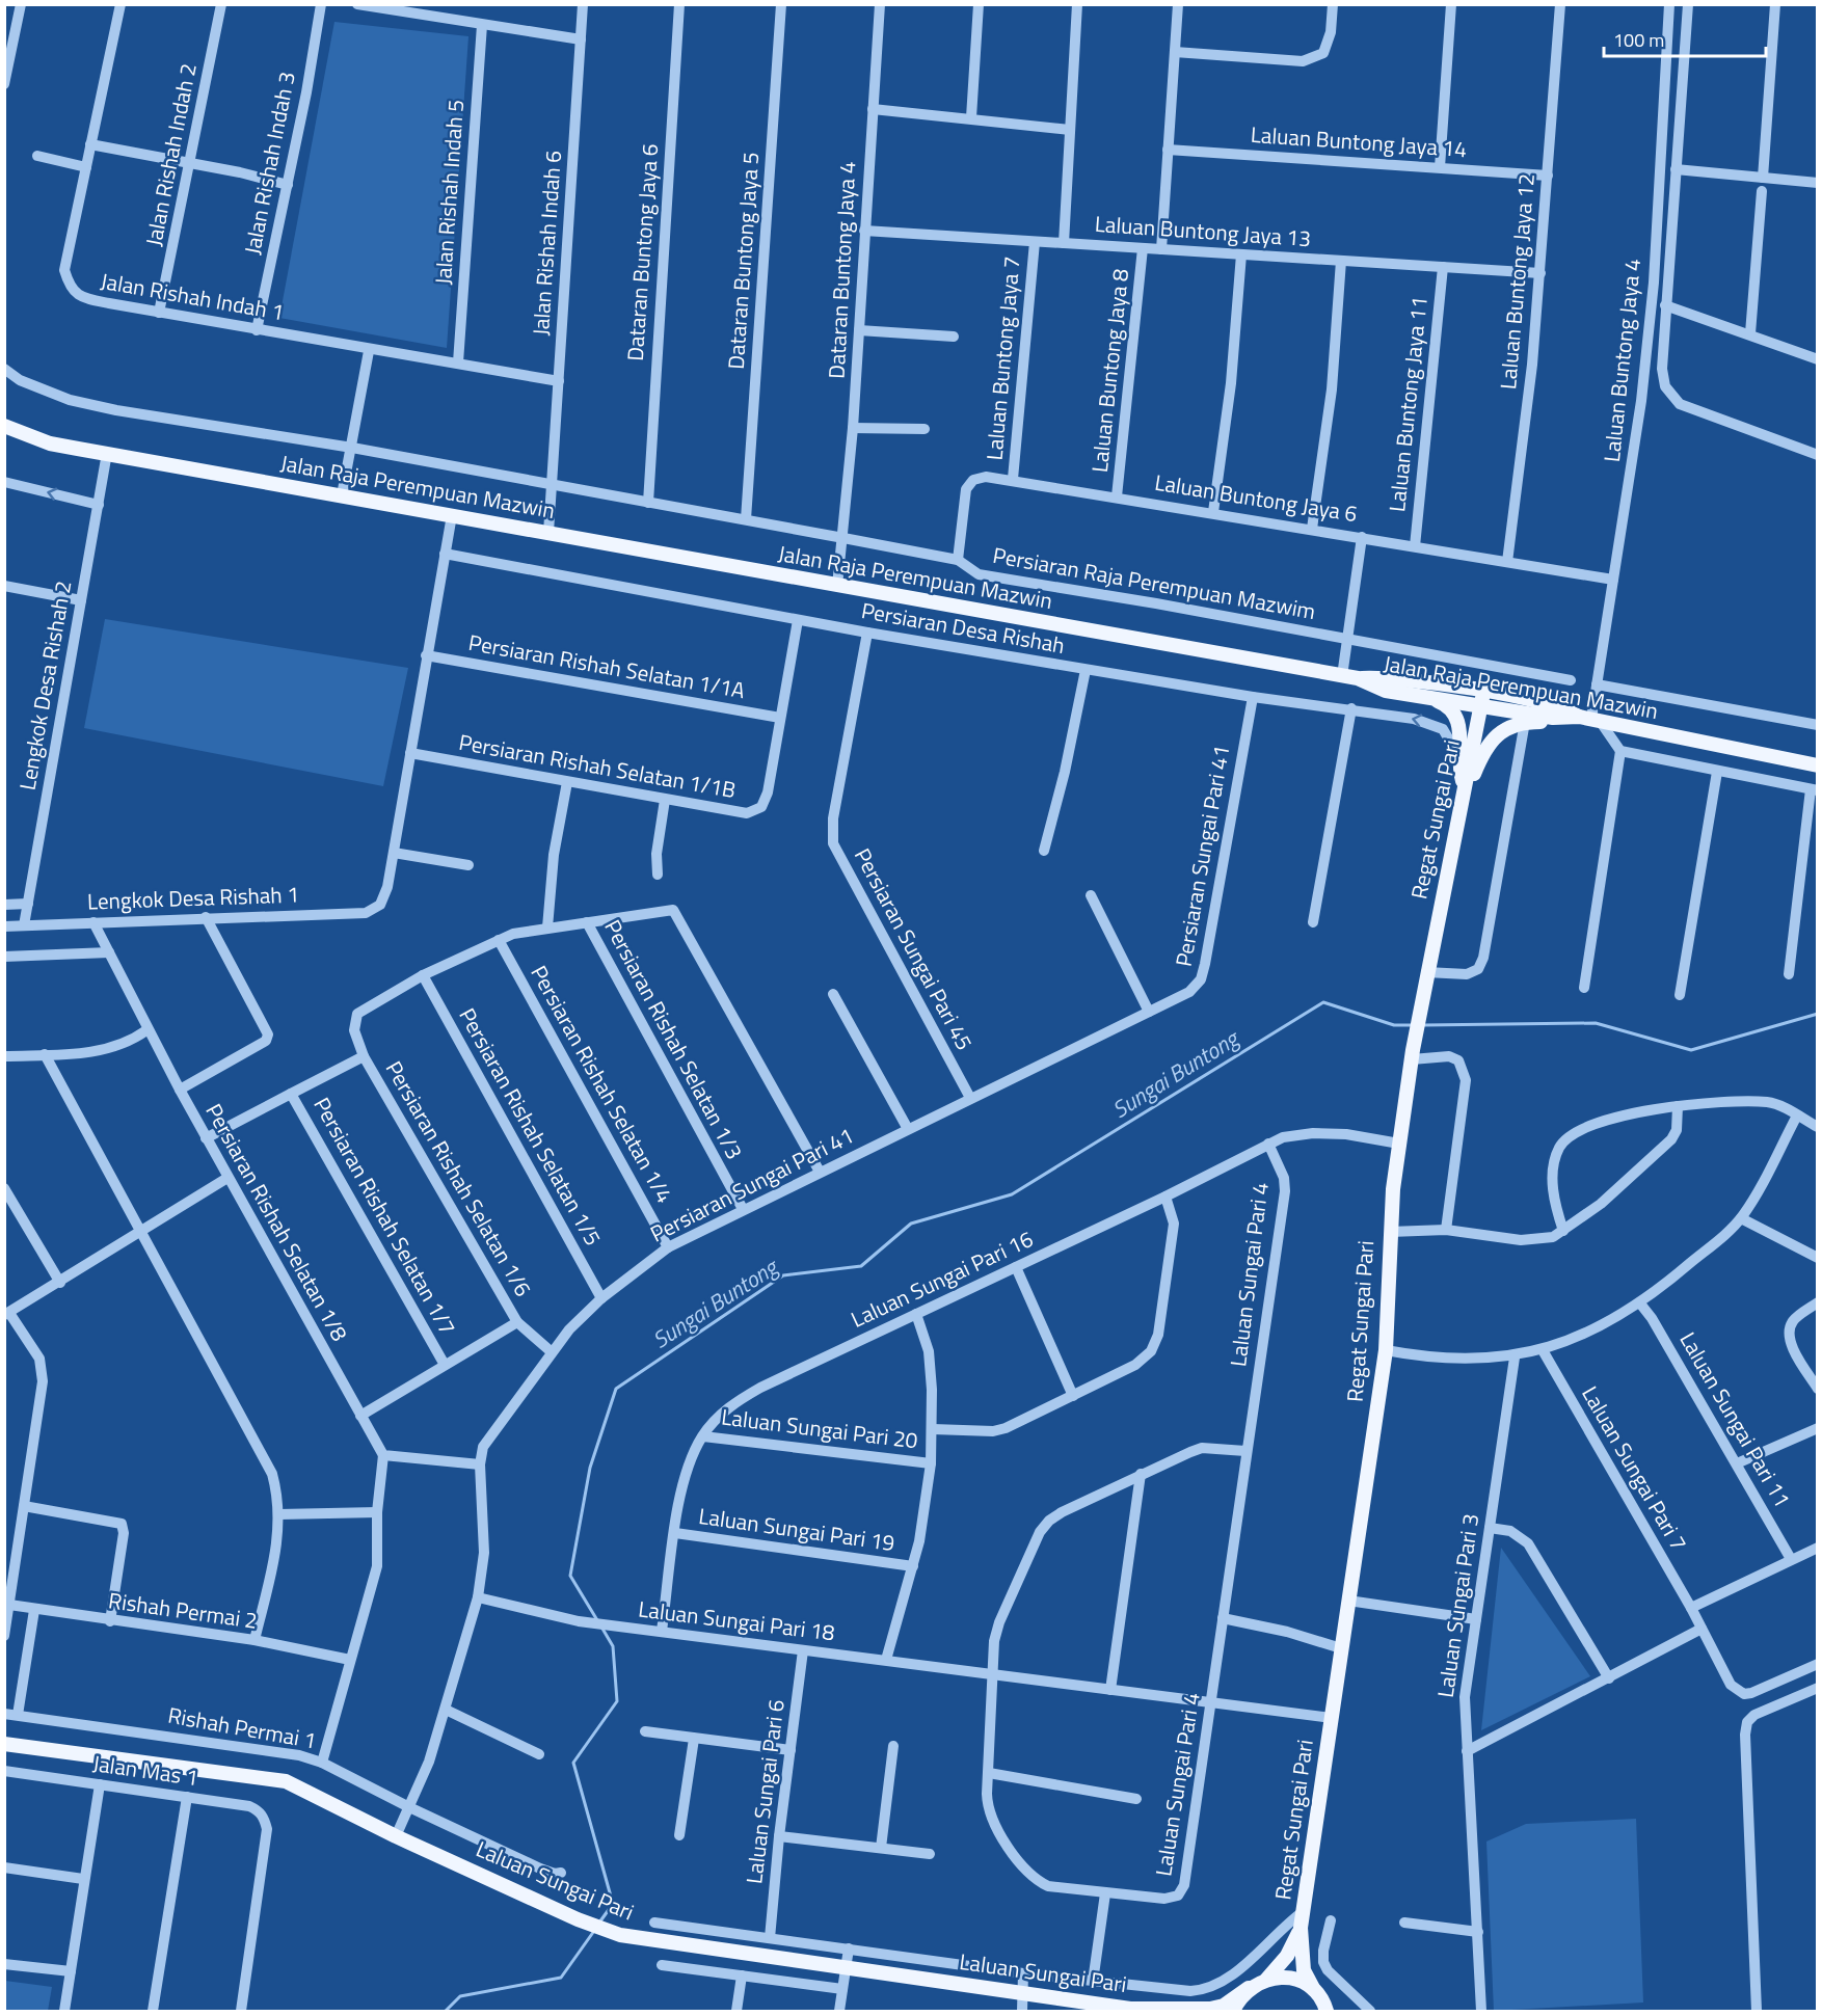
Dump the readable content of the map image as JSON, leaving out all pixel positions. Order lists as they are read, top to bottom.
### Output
{
  "streets": {
    "main road": ["Jalan Raja Perempuan Mazwin", "Regat Sungai Pari", "Laluan Sungai Pari"],
    "street": [
      "Laluan Buntong Jaya 14",
      "Jalan Rishah Indah 2",
      "Jalan Rishah Indah 3",
      "Jalan Rishah Indah 5",
      "Laluan Buntong Jaya 13",
      "Jalan Rishah Indah 6",
      "Dataran Buntong Jaya 6",
      "Dataran Buntong Jaya 5",
      "Dataran Buntong Jaya 4",
      "Laluan Buntong Jaya 12",
      "Jalan Rishah Indah 1",
      "Laluan Buntong Jaya 7",
      "Laluan Buntong Jaya 4",
      "Laluan Buntong Jaya 8",
      "Laluan Buntong Jaya 11",
      "Laluan Buntong Jaya 6",
      "Persiaran Raja Perempuan Mazwim",
      "Persiaran Desa Rishah",
      "Persiaran Rishah Selatan 1/1A",
      "Lengkok Desa Rishah 2",
      "Persiaran Rishah Selatan 1/1B",
      "Persiaran Sungai Pari 41",
      "Lengkok Desa Rishah 1",
      "Persiaran Sungai Pari 45",
      "Persiaran Rishah Selatan 1/3",
      "Persiaran Rishah Selatan 1/4",
      "Persiaran Rishah Selatan 1/5",
      "Persiaran Rishah Selatan 1/6",
      "Persiaran Rishah Selatan 1/7",
      "Persiaran Rishah Selatan 1/8",
      "Laluan Sungai Pari 4",
      "Laluan Sungai Pari 16",
      "Laluan Sungai Pari 11",
      "Laluan Sungai Pari 20",
      "Laluan Sungai Pari 7",
      "Laluan Sungai Pari 19",
      "Laluan Sungai Pari 3",
      "Rishah Permai 2",
      "Laluan Sungai Pari 18",
      "Rishah Permai 1",
      "Jalan Mas 1",
      "Laluan Sungai Pari 6"
    ]
  },
  "crossings": [
    ["Laluan Buntong Jaya 14", "Laluan Buntong Jaya 12"],
    ["Jalan Rishah Indah 2", "Jalan Rishah Indah 1"],
    ["Jalan Rishah Indah 3", "Jalan Rishah Indah 1"],
    ["Jalan Rishah Indah 5", "Jalan Rishah Indah 1"],
    ["Laluan Buntong Jaya 13", "Dataran Buntong Jaya 4"],
    ["Laluan Buntong Jaya 13", "Laluan Buntong Jaya 12"],
    ["Laluan Buntong Jaya 13", "Laluan Buntong Jaya 7"],
    ["Laluan Buntong Jaya 13", "Laluan Buntong Jaya 8"],
    ["Laluan Buntong Jaya 13", "Laluan Buntong Jaya 11"],
    ["Jalan Rishah Indah 6", "Jalan Rishah Indah 1"],
    ["Jalan Rishah Indah 6", "Jalan Raja Perempuan Mazwin"],
    ["Jalan Rishah Indah 6", "Persiaran Raja Perempuan Mazwim"],
    ["Dataran Buntong Jaya 6", "Persiaran Raja Perempuan Mazwim"],
    ["Dataran Buntong Jaya 5", "Persiaran Raja Perempuan Mazwim"],
    ["Dataran Buntong Jaya 4", "Jalan Raja Perempuan Mazwin"],
    ["Dataran Buntong Jaya 4", "Persiaran Raja Perempuan Mazwim"],
    ["Laluan Buntong Jaya 12", "Laluan Buntong Jaya 6"],
    ["Laluan Buntong Jaya 7", "Laluan Buntong Jaya 6"],
    ["Laluan Buntong Jaya 4", "Jalan Raja Perempuan Mazwin"],
    ["Laluan Buntong Jaya 4", "Laluan Buntong Jaya 6"],
    ["Laluan Buntong Jaya 8", "Laluan Buntong Jaya 6"],
    ["Laluan Buntong Jaya 11", "Laluan Buntong Jaya 6"],
    ["Jalan Raja Perempuan Mazwin", "Lengkok Desa Rishah 2"],
    ["Jalan Raja Perempuan Mazwin", "Regat Sungai Pari"],
    ["Laluan Buntong Jaya 6", "Persiaran Raja Perempuan Mazwim"],
    ["Persiaran Desa Rishah", "Persiaran Sungai Pari 41"],
    ["Persiaran Desa Rishah", "Persiaran Sungai Pari 45"],
    ["Persiaran Rishah Selatan 1/1A", "Persiaran Rishah Selatan 1/1B"],
    ["Lengkok Desa Rishah 2", "Lengkok Desa Rishah 1"],
    ["Regat Sungai Pari", "Laluan Sungai Pari 16"],
    ["Regat Sungai Pari", "Laluan Sungai Pari 18"],
    ["Persiaran Sungai Pari 41", "Persiaran Sungai Pari 45"],
    ["Persiaran Sungai Pari 41", "Persiaran Rishah Selatan 1/3"],
    ["Persiaran Sungai Pari 41", "Persiaran Rishah Selatan 1/4"],
    ["Persiaran Sungai Pari 41", "Persiaran Rishah Selatan 1/5"],
    ["Persiaran Sungai Pari 41", "Persiaran Rishah Selatan 1/6"],
    ["Persiaran Sungai Pari 41", "Laluan Sungai Pari 18"],
    ["Persiaran Sungai Pari 41", "Rishah Permai 1"],
    ["Persiaran Sungai Pari 41", "Laluan Sungai Pari"],
    ["Lengkok Desa Rishah 1", "Persiaran Rishah Selatan 1/8"],
    ["Persiaran Rishah Selatan 1/5", "Persiaran Rishah Selatan 1/6"],
    ["Persiaran Rishah Selatan 1/6", "Persiaran Rishah Selatan 1/7"],
    ["Laluan Sungai Pari 4", "Laluan Sungai Pari 16"],
    ["Laluan Sungai Pari 4", "Laluan Sungai Pari 18"],
    ["Laluan Sungai Pari 16", "Laluan Sungai Pari 20"],
    ["Laluan Sungai Pari 16", "Laluan Sungai Pari 19"],
    ["Laluan Sungai Pari 16", "Laluan Sungai Pari 18"],
    ["Laluan Sungai Pari 18", "Laluan Sungai Pari 6"]
  ],
  "water": ["Sungai Buntong"],
  "scale_bar": "100 m"
}
